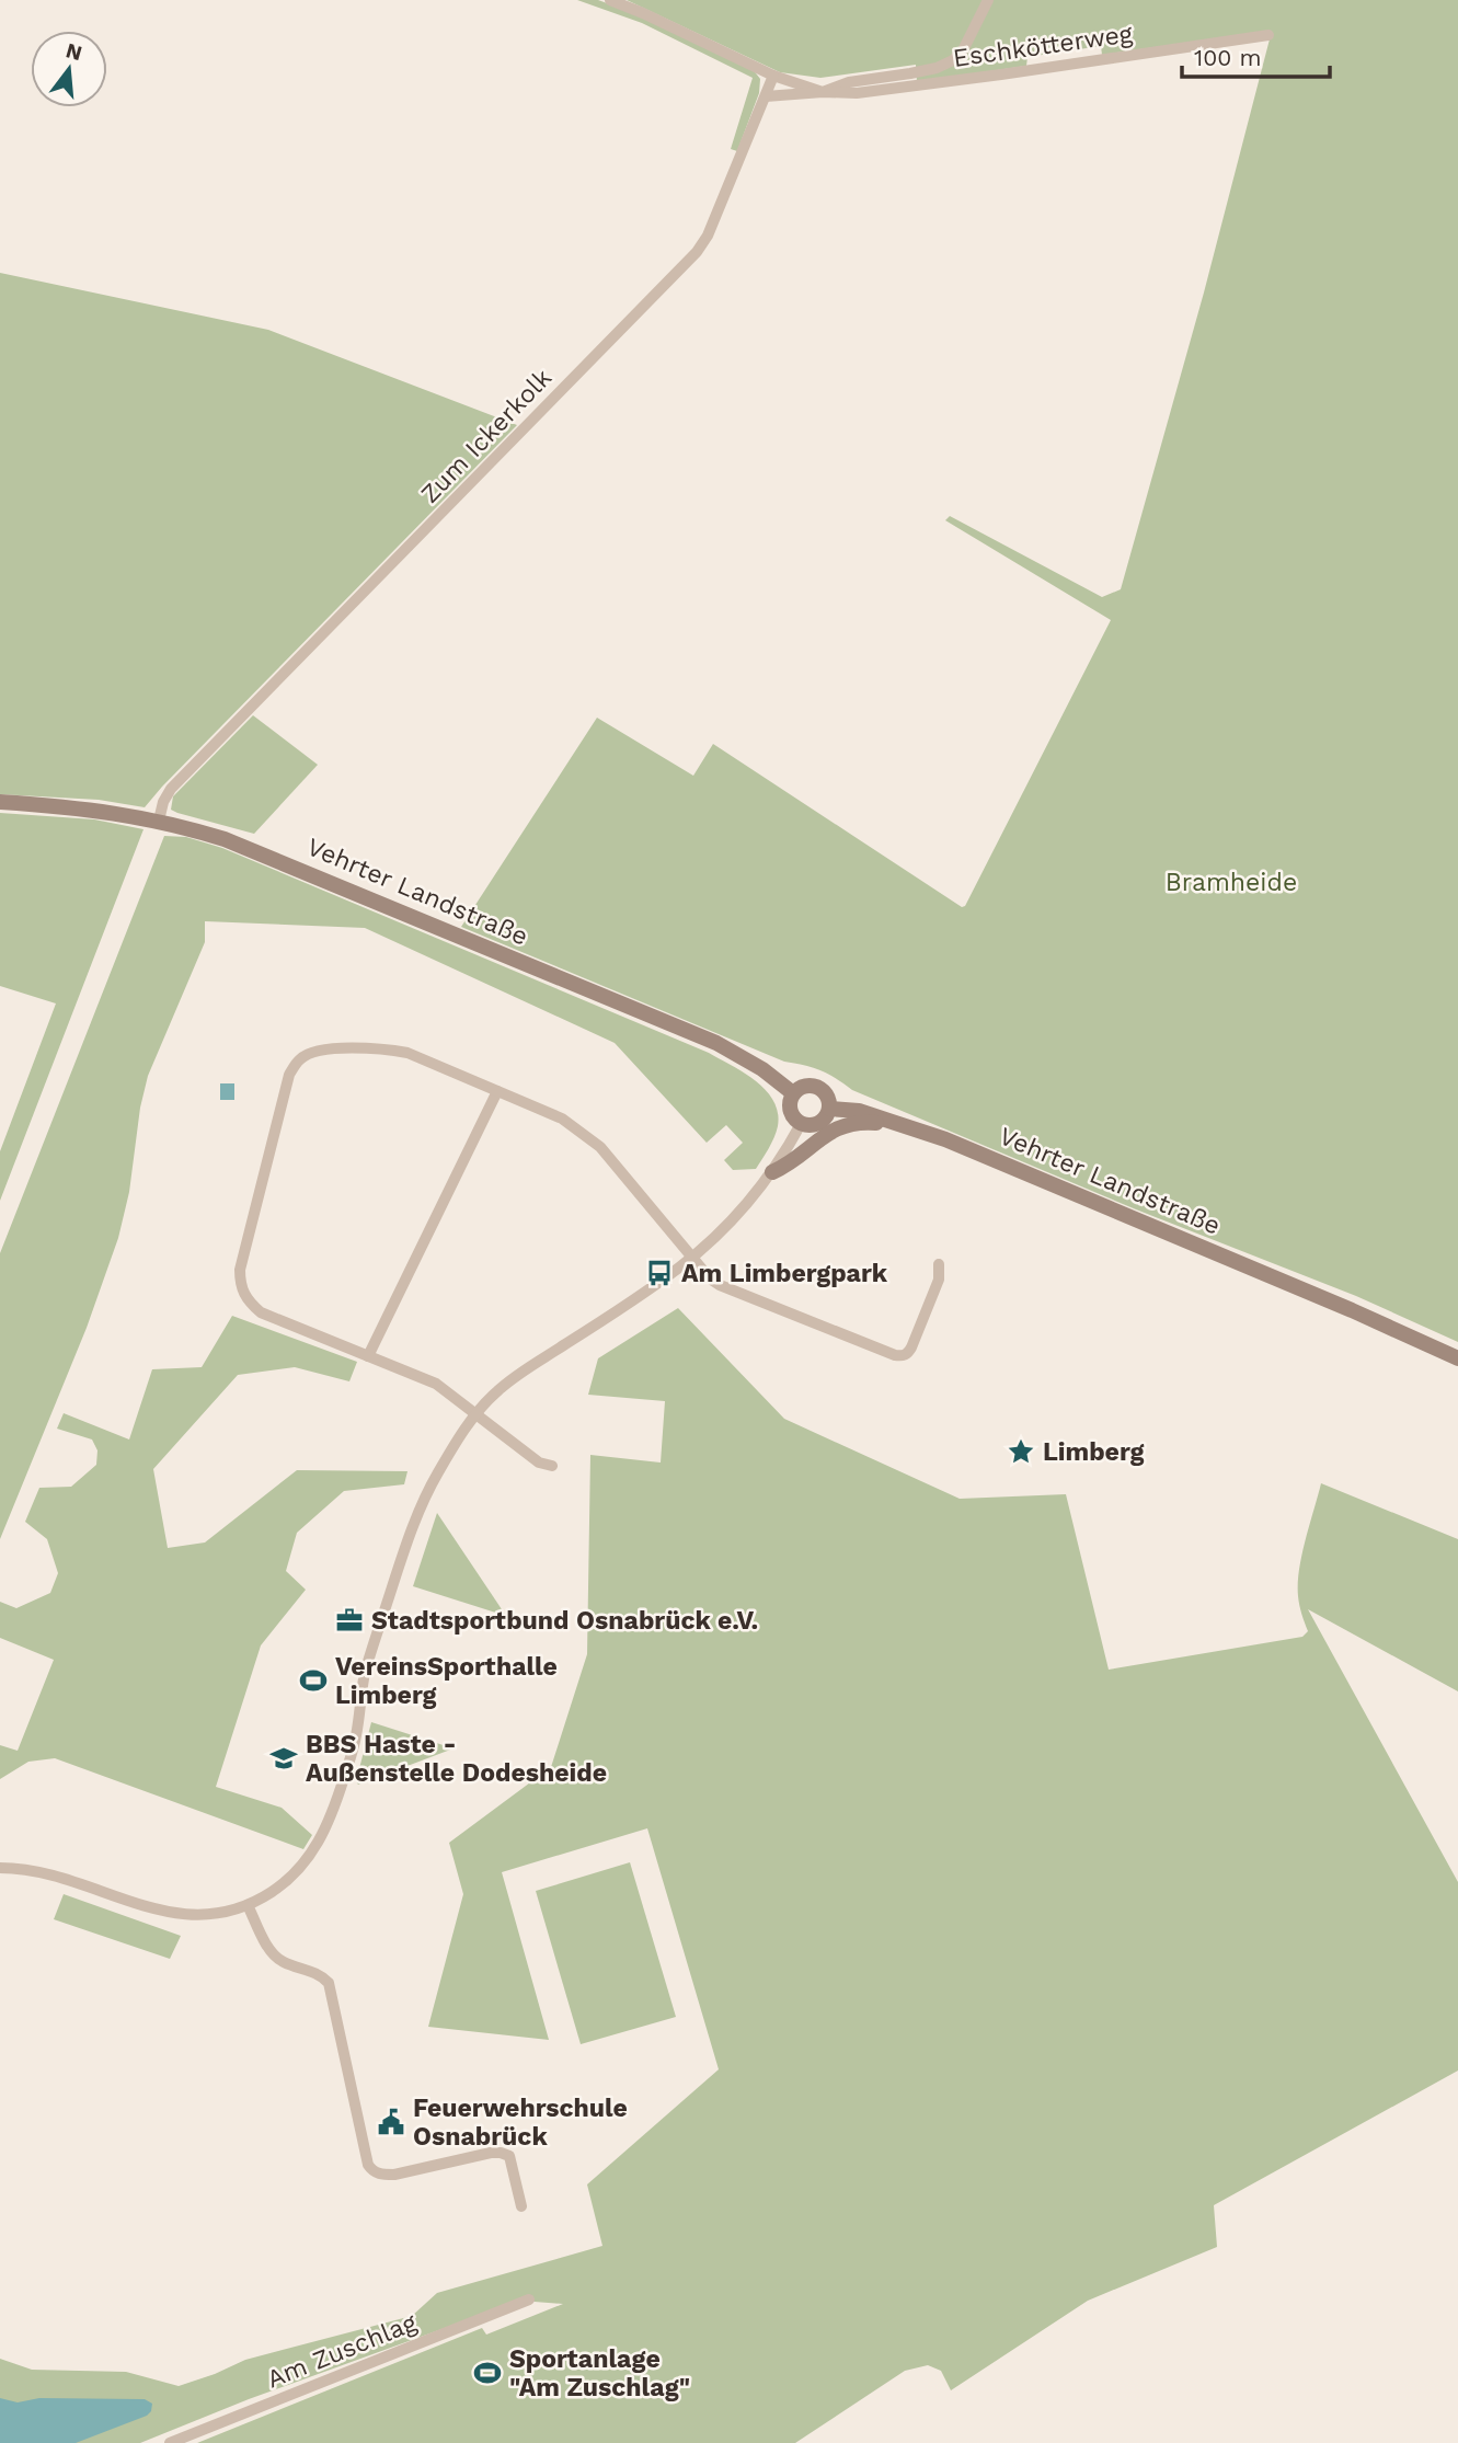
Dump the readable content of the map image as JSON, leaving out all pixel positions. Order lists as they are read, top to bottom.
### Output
{
  "streets": {
    "main road": ["Vehrter Landstraße"],
    "street": ["Eschkötterweg", "Zum Ickerkolk", "Am Zuschlag"]
  },
  "crossings": [
    ["Zum Ickerkolk", "Vehrter Landstraße"]
  ],
  "parks": ["Bramheide"],
  "places": {
    "bus stop": ["Am Limbergpark"],
    "place": ["Limberg"],
    "office": ["Stadtsportbund Osnabrück e.V."],
    "sports": ["VereinsSporthalle Limberg", "Sportanlage \"Am Zuschlag\""],
    "school or university": ["BBS Haste - Außenstelle Dodesheide"],
    "public building": ["Feuerwehrschule Osnabrück"]
  },
  "scale_bar": "100 m",
  "north": "top"
}
